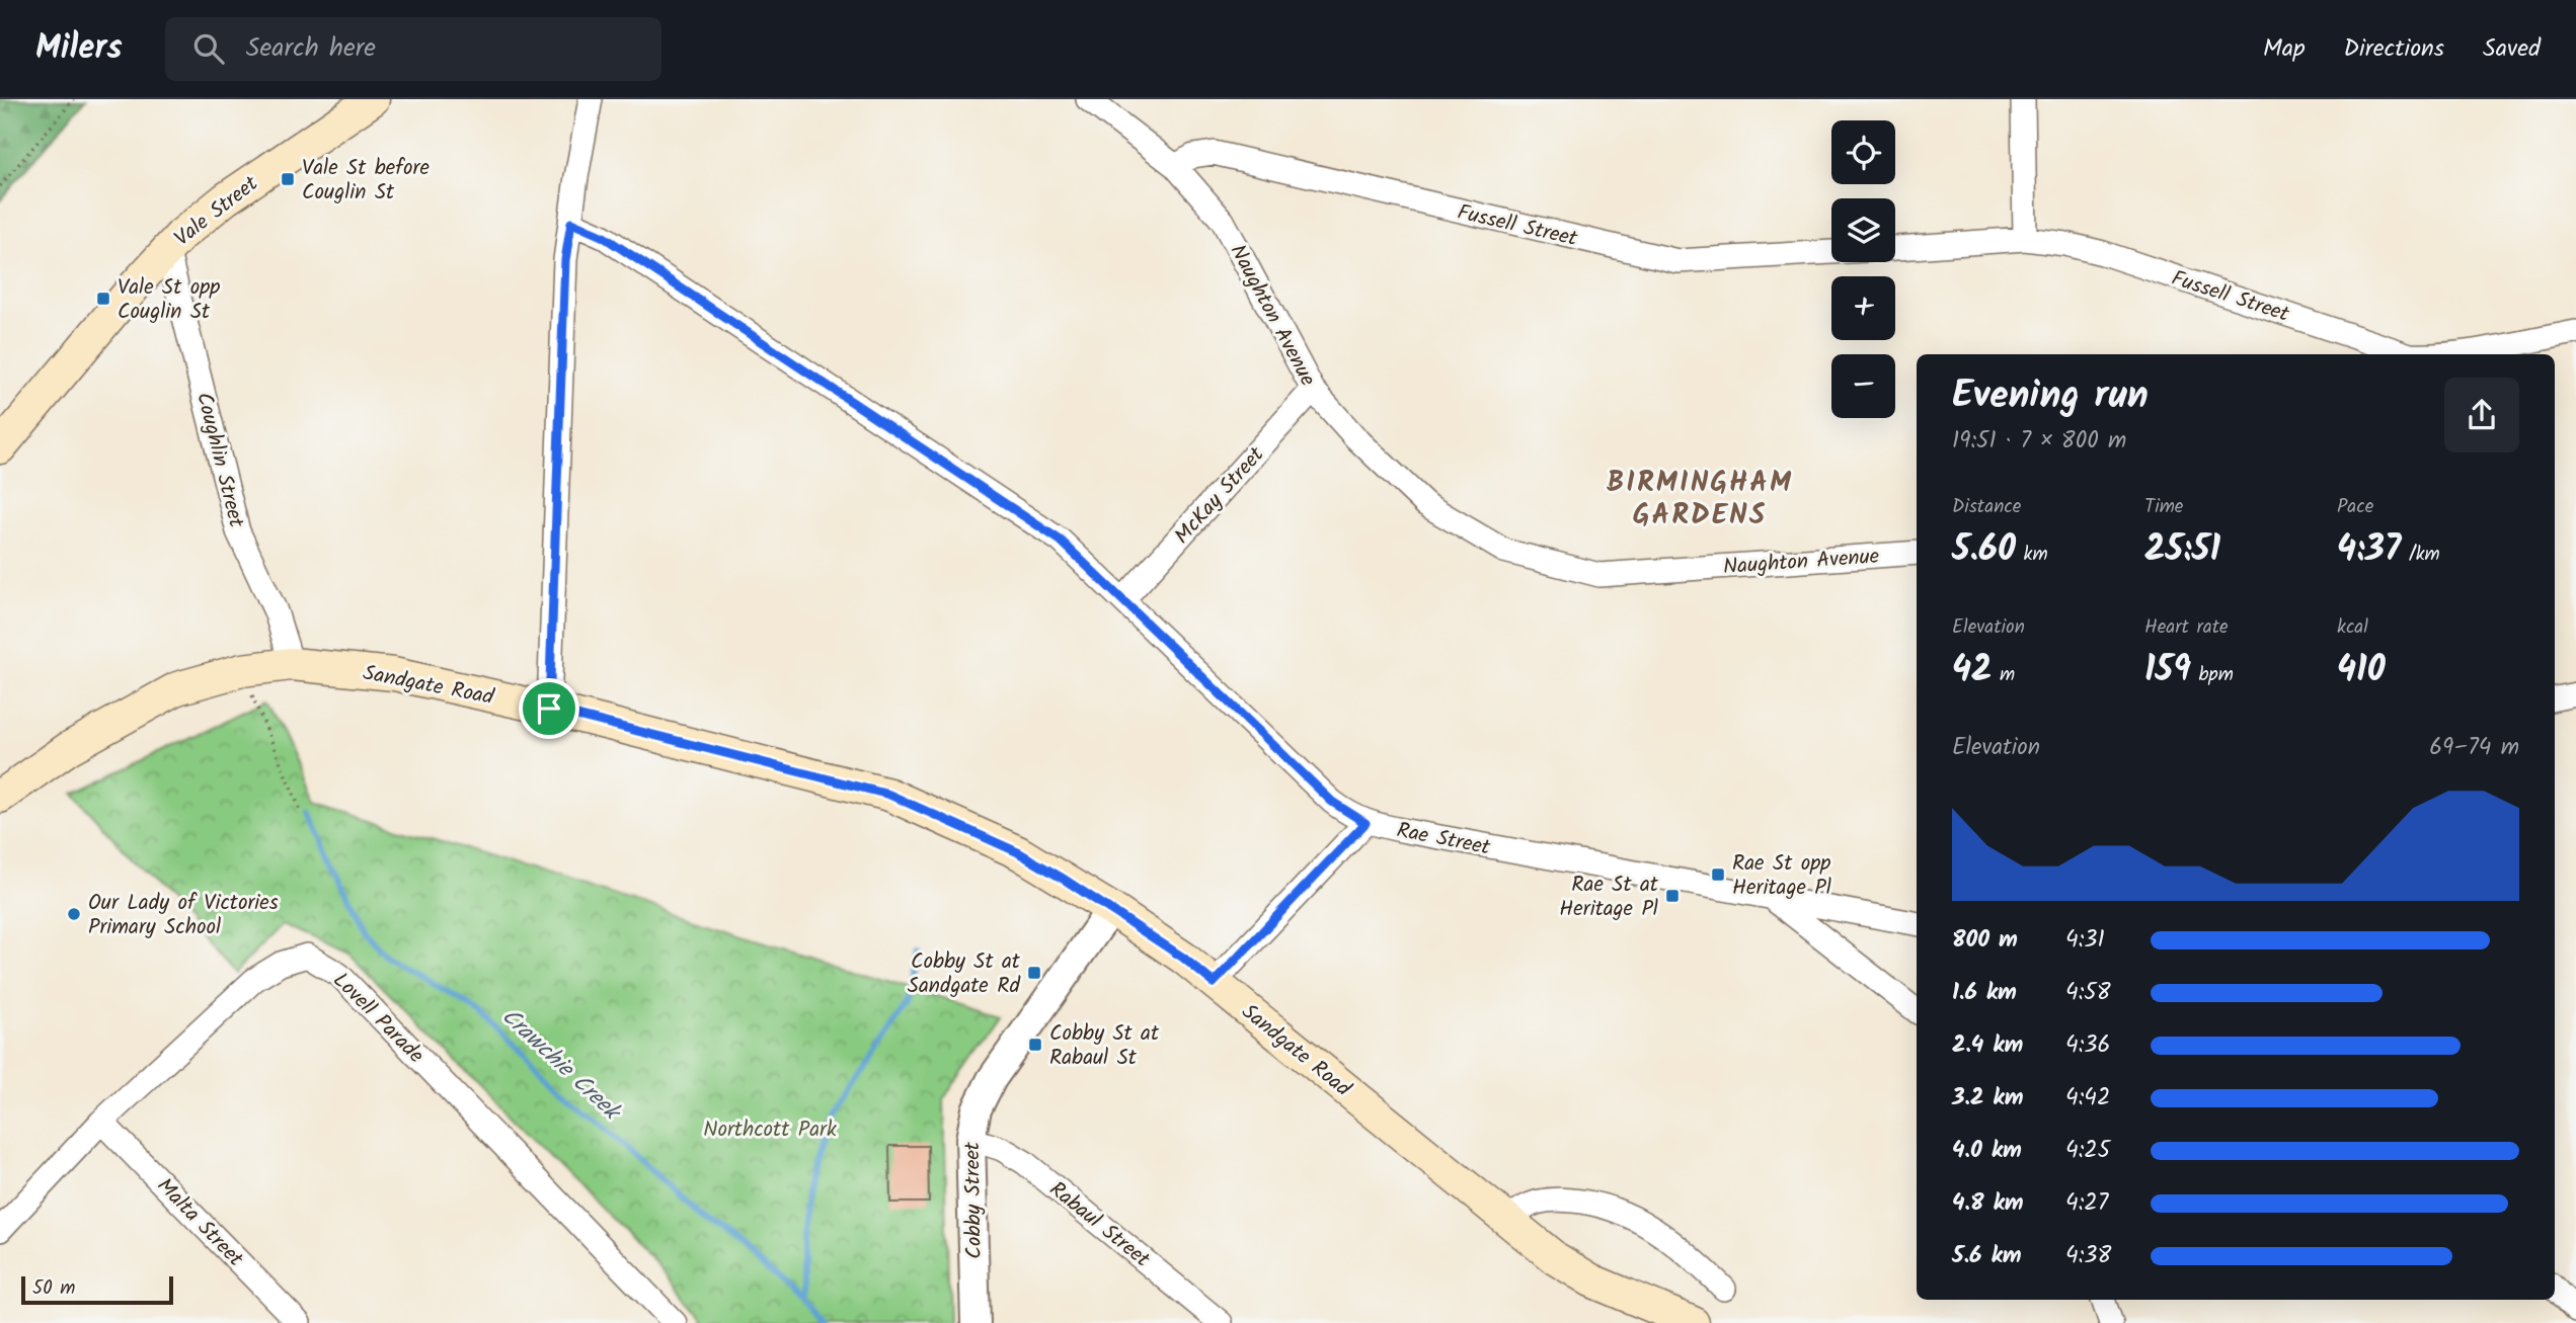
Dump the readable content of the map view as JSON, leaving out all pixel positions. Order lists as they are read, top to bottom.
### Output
{
  "streets": {
    "main road": ["Vale Street", "Sandgate Road"],
    "street": [
      "Fussell Street",
      "Naughton Avenue",
      "Coughlin Street",
      "McKay Street",
      "Rae Street",
      "Lovell Parade",
      "Cobby Street",
      "Malta Street",
      "Rabaul Street"
    ]
  },
  "crossings": [
    ["Vale Street", "Coughlin Street"],
    ["Fussell Street", "Naughton Avenue"],
    ["Naughton Avenue", "McKay Street"],
    ["Coughlin Street", "Sandgate Road"],
    ["McKay Street", "Rae Street"],
    ["Sandgate Road", "Cobby Street"],
    ["Lovell Parade", "Malta Street"],
    ["Cobby Street", "Rabaul Street"]
  ],
  "districts": ["BIRMINGHAM GARDENS"],
  "water": ["Crawchie Creek"],
  "parks": ["Northcott Park"],
  "places": {
    "transit": [
      "Vale St before Couglin St",
      "Vale St opp Couglin St",
      "Rae St opp Heritage Pl",
      "Rae St at Heritage Pl",
      "Cobby St at Sandgate Rd",
      "Cobby St at Rabaul St"
    ],
    "other": ["Our Lady of Victories Primary School"]
  },
  "scale_bar": "50 m",
  "page": {
    "header": "Milers",
    "search": "Search here",
    "nav": ["Map", "Directions", "Saved"],
    "map_buttons": ["+", "−"],
    "heading": ["Evening run", "19:51 · 7 × 800 m"],
    "stats": [
      ["Distance", "5.60 km"],
      ["Time", "25:51"],
      ["Pace", "4:37 /km"],
      ["Elevation", "42 m"],
      ["Heart rate", "159 bpm"],
      ["kcal", "410"]
    ],
    "chart": ["Elevation", "69–74 m"],
    "list": [
      {
        "name": "800 m",
        "note": "4:31"
      },
      {
        "name": "1.6 km",
        "note": "4:58"
      },
      {
        "name": "2.4 km",
        "note": "4:36"
      },
      {
        "name": "3.2 km",
        "note": "4:42"
      },
      {
        "name": "4.0 km",
        "note": "4:25"
      },
      {
        "name": "4.8 km",
        "note": "4:27"
      },
      {
        "name": "5.6 km",
        "note": "4:38"
      }
    ],
    "scale": "50 m"
  }
}
